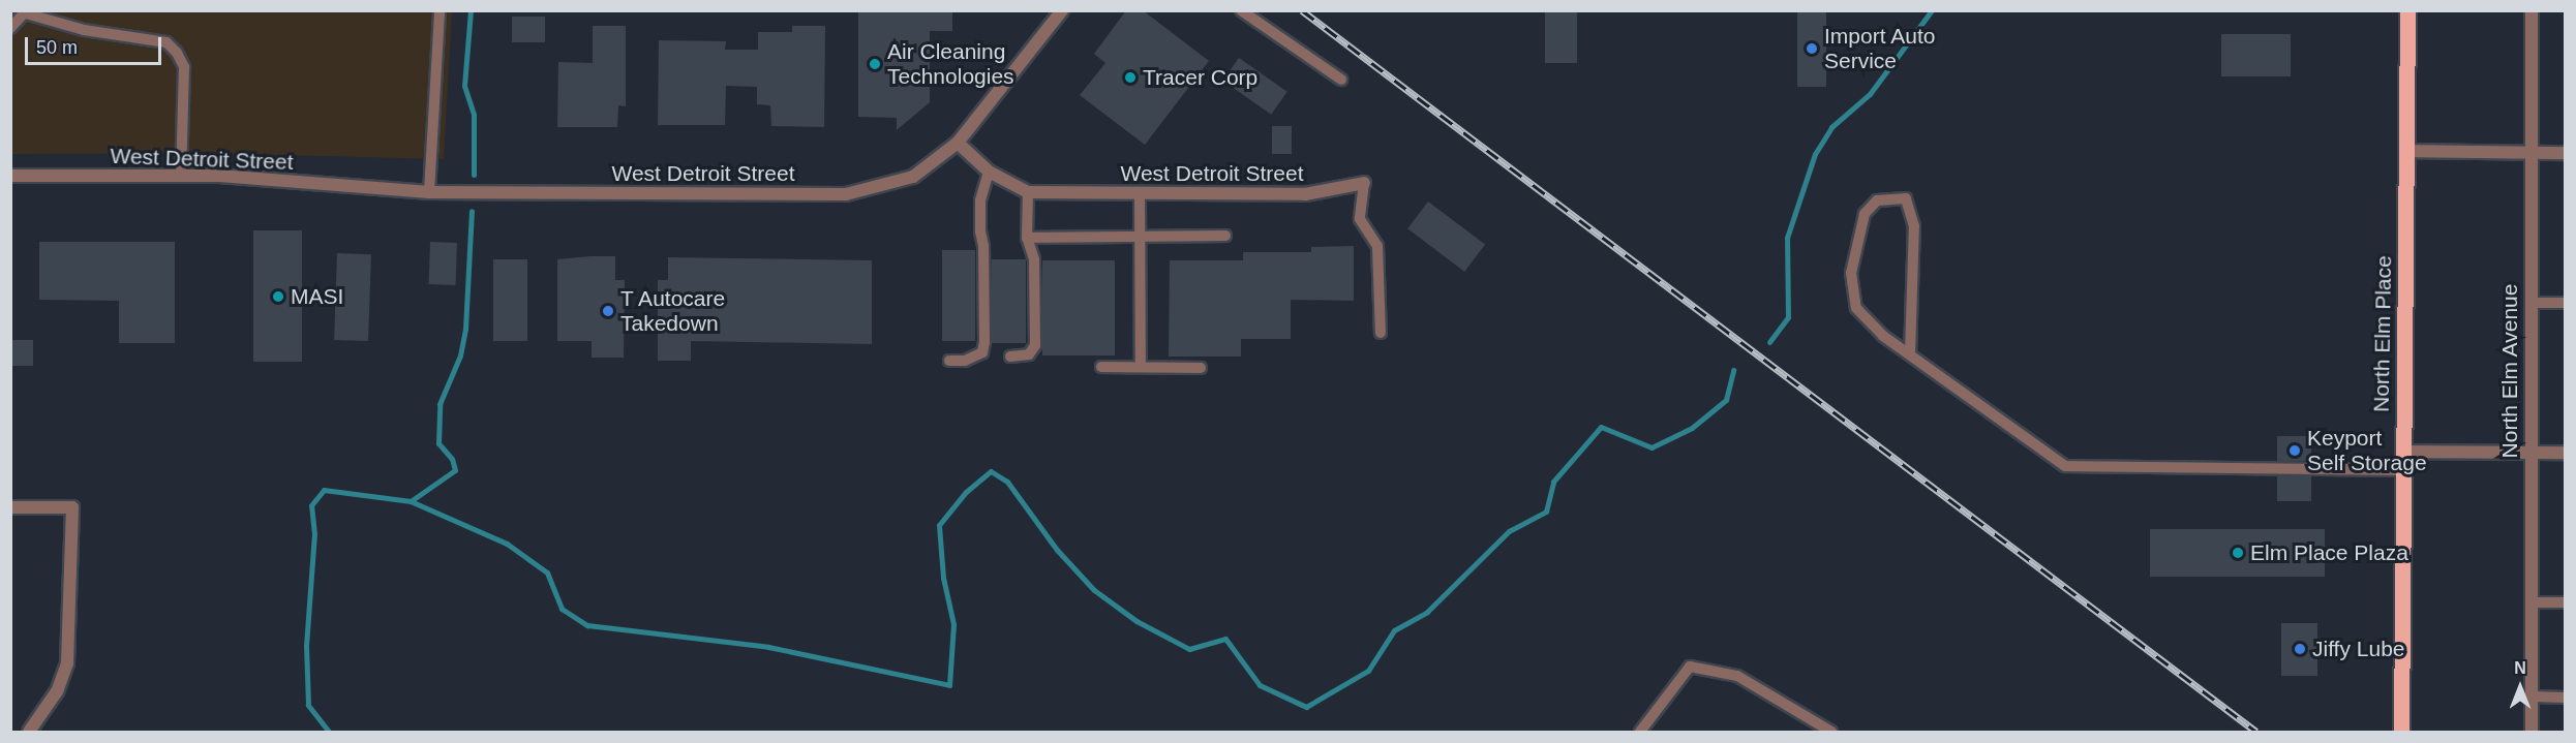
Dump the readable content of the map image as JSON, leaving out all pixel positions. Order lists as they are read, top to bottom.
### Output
{
  "streets": {
    "main road": ["North Elm Place"],
    "street": ["West Detroit Street", "North Elm Avenue"]
  },
  "places": [
    "Import Auto Service",
    "Air Cleaning Technologies",
    "Tracer Corp",
    "MASI",
    "T Autocare Takedown",
    "Keyport Self Storage",
    "Elm Place Plaza",
    "Jiffy Lube"
  ],
  "scale_bar": "50 m",
  "north": "top"
}
